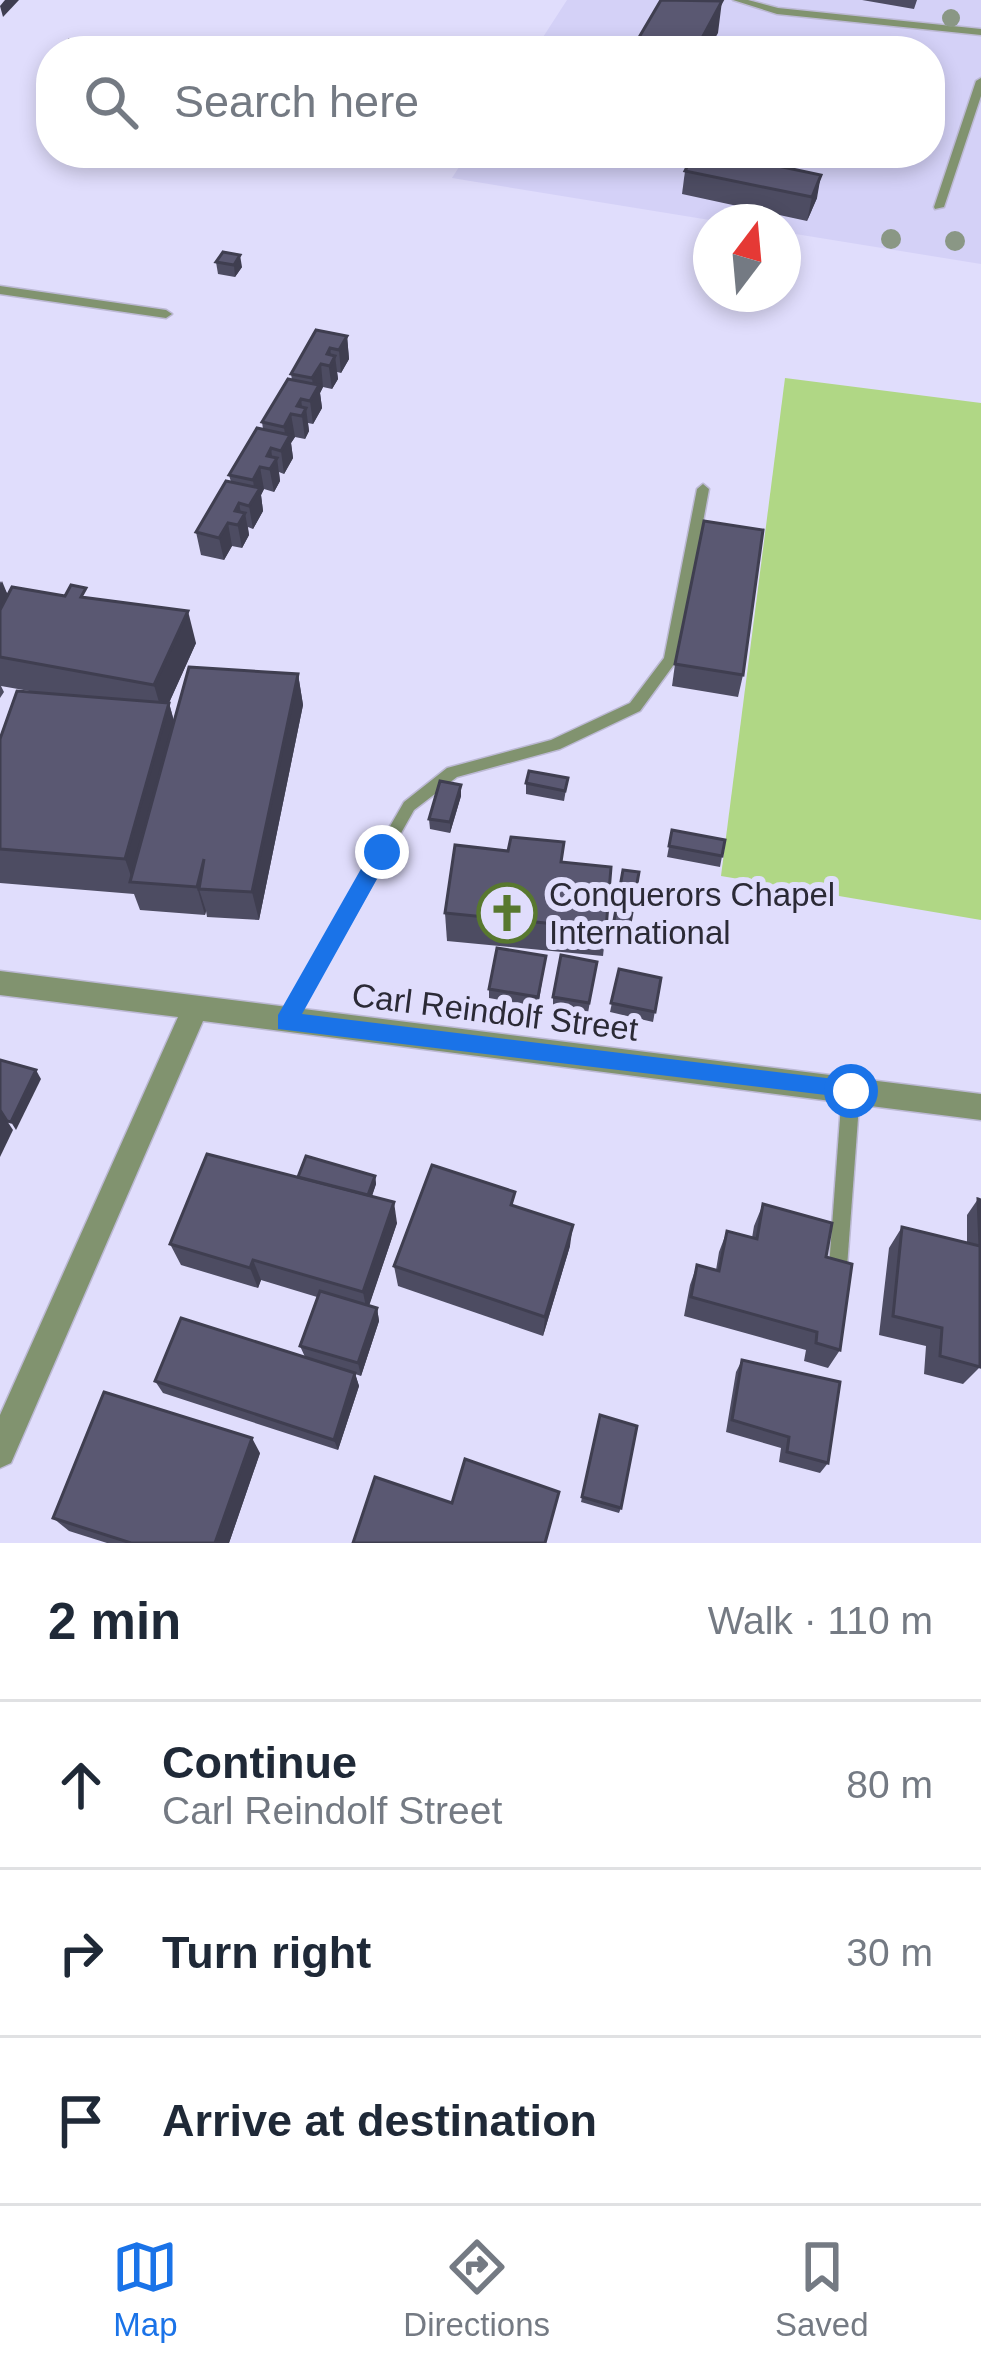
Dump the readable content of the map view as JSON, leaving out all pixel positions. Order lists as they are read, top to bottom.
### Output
{
  "streets": {
    "street": ["Carl Reindolf Street"]
  },
  "places": {
    "church": ["Conquerors Chapel International"]
  },
  "north": "top",
  "page": {
    "search": "Search here",
    "heading": ["2 min", "Walk · 110 m"],
    "list": [
      ["Continue", "Carl Reindolf Street", "80 m"],
      ["Turn right", "30 m"],
      "Arrive at destination"
    ],
    "nav": ["Map", "Directions", "Saved"]
  }
}
